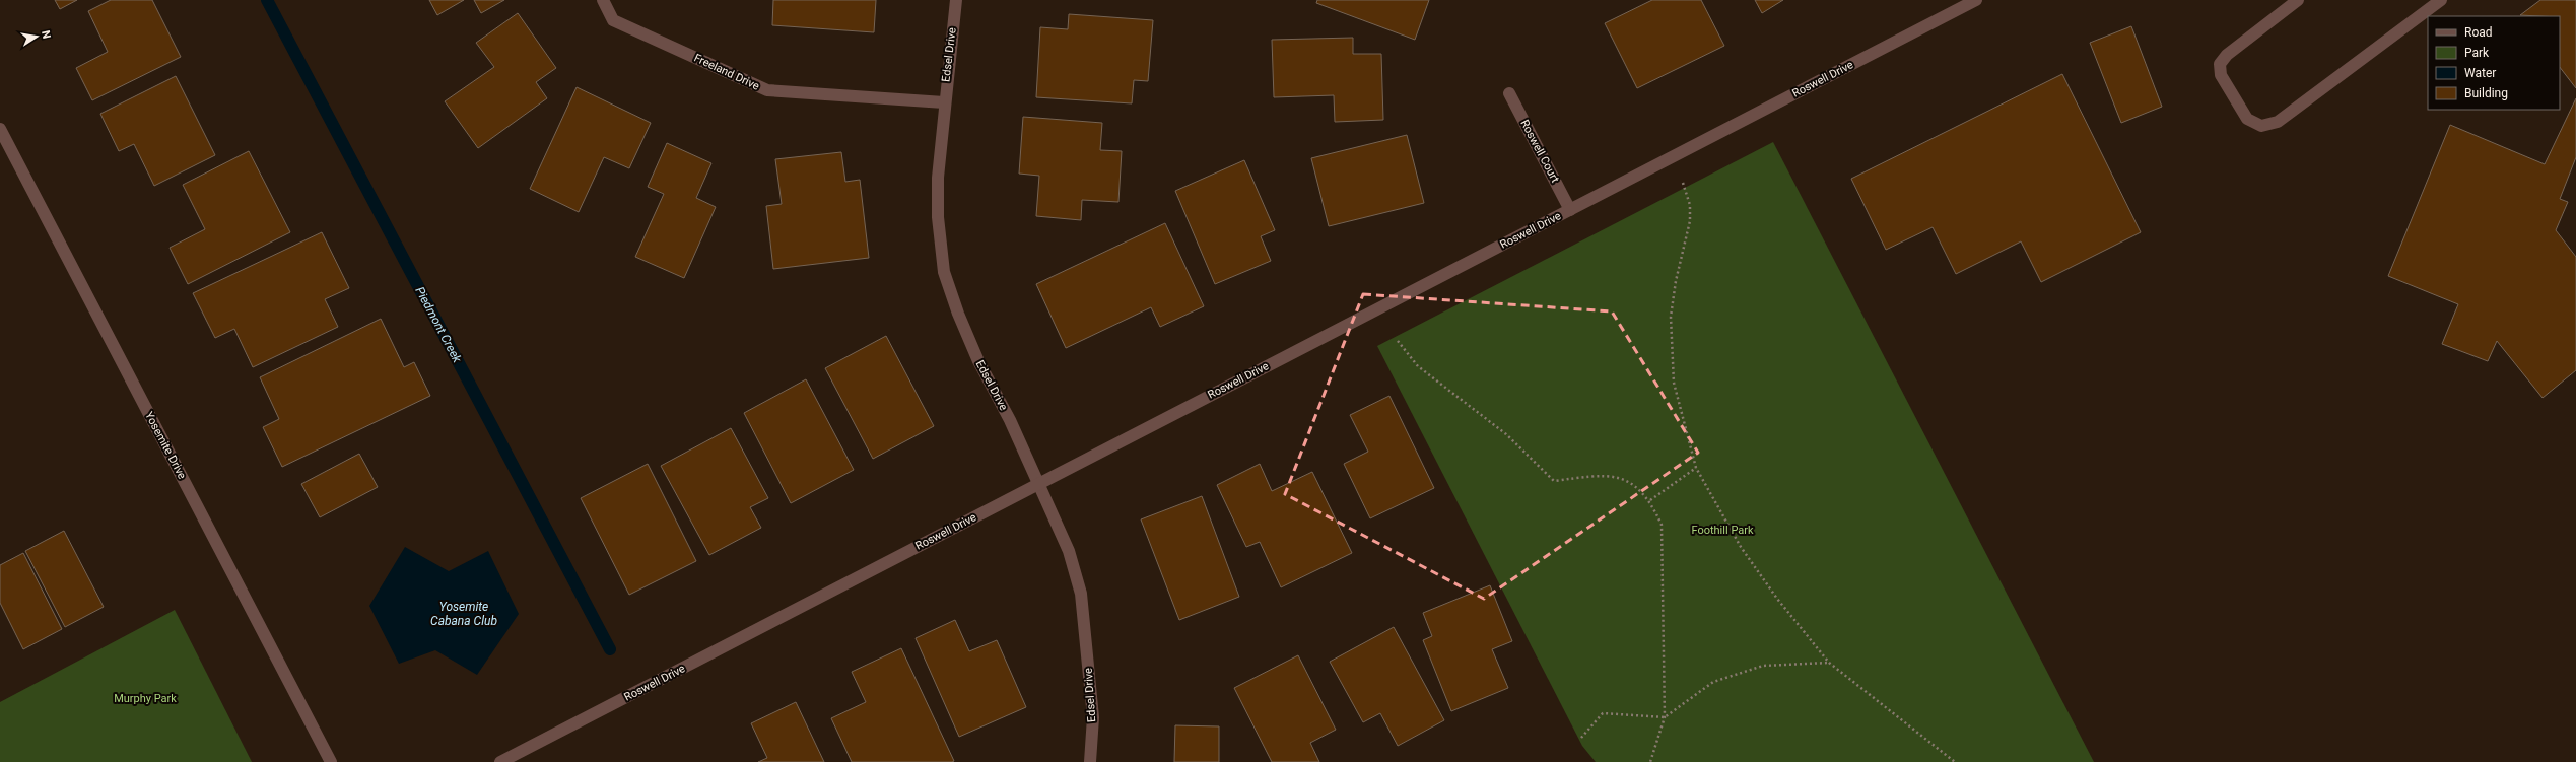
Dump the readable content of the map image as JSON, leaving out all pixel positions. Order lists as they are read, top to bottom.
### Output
{
  "streets": {
    "street": [
      "Edsel Drive",
      "Freeland Drive",
      "Roswell Drive",
      "Roswell Court",
      "Yosemite Drive"
    ]
  },
  "crossings": [
    ["Edsel Drive", "Freeland Drive"],
    ["Edsel Drive", "Roswell Drive"],
    ["Roswell Drive", "Roswell Court"]
  ],
  "water": ["Piedmont Creek", "Yosemite Cabana Club"],
  "parks": ["Foothill Park", "Murphy Park"],
  "legend": [
    "Road",
    "Park",
    "Water",
    "Building"
  ],
  "north": "right"
}
